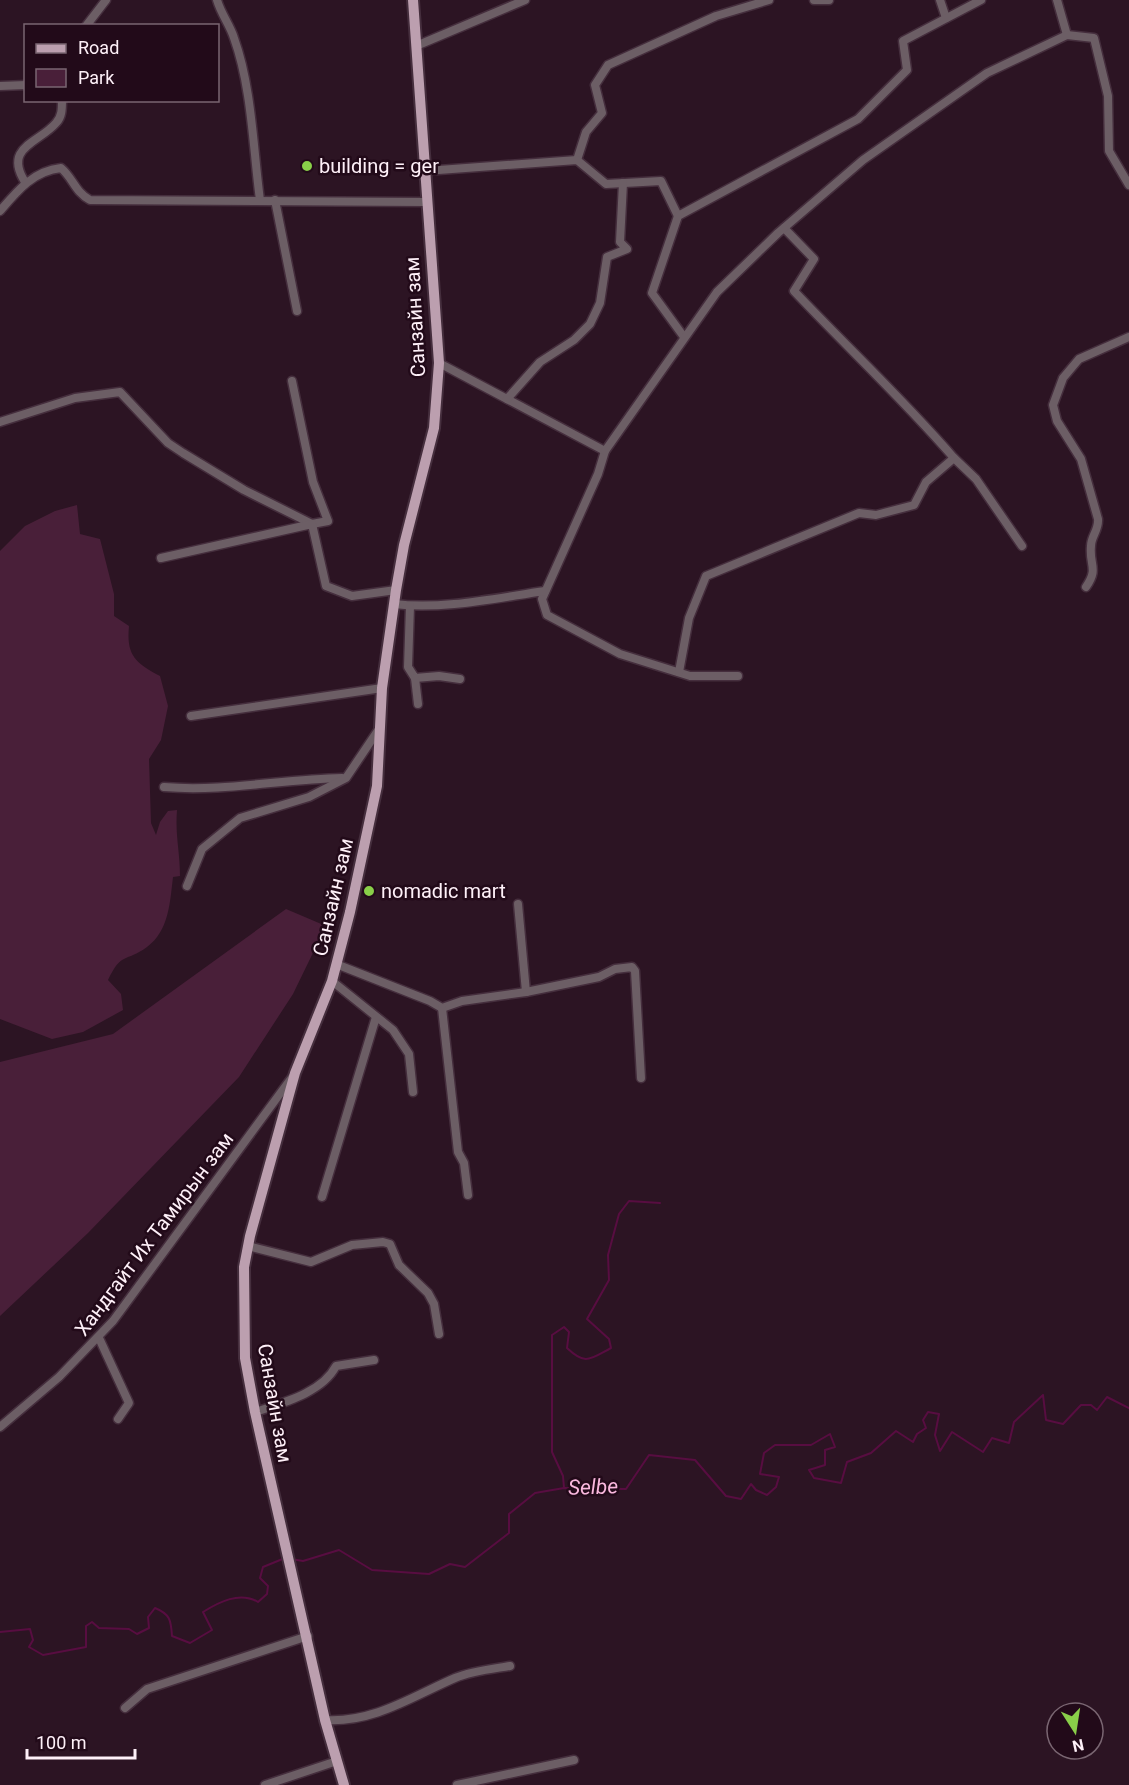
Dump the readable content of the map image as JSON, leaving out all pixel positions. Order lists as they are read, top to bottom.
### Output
{
  "streets": {
    "main road": ["Санзайн зам"],
    "street": ["Хандгайт Их Тамирын зам"]
  },
  "crossings": [
    ["Санзайн зам", "Хандгайт Их Тамирын зам"]
  ],
  "water": ["Selbe"],
  "places": ["building = ger", "nomadic mart"],
  "legend": ["Road", "Park"],
  "scale_bar": "100 m",
  "north": "bottom"
}
